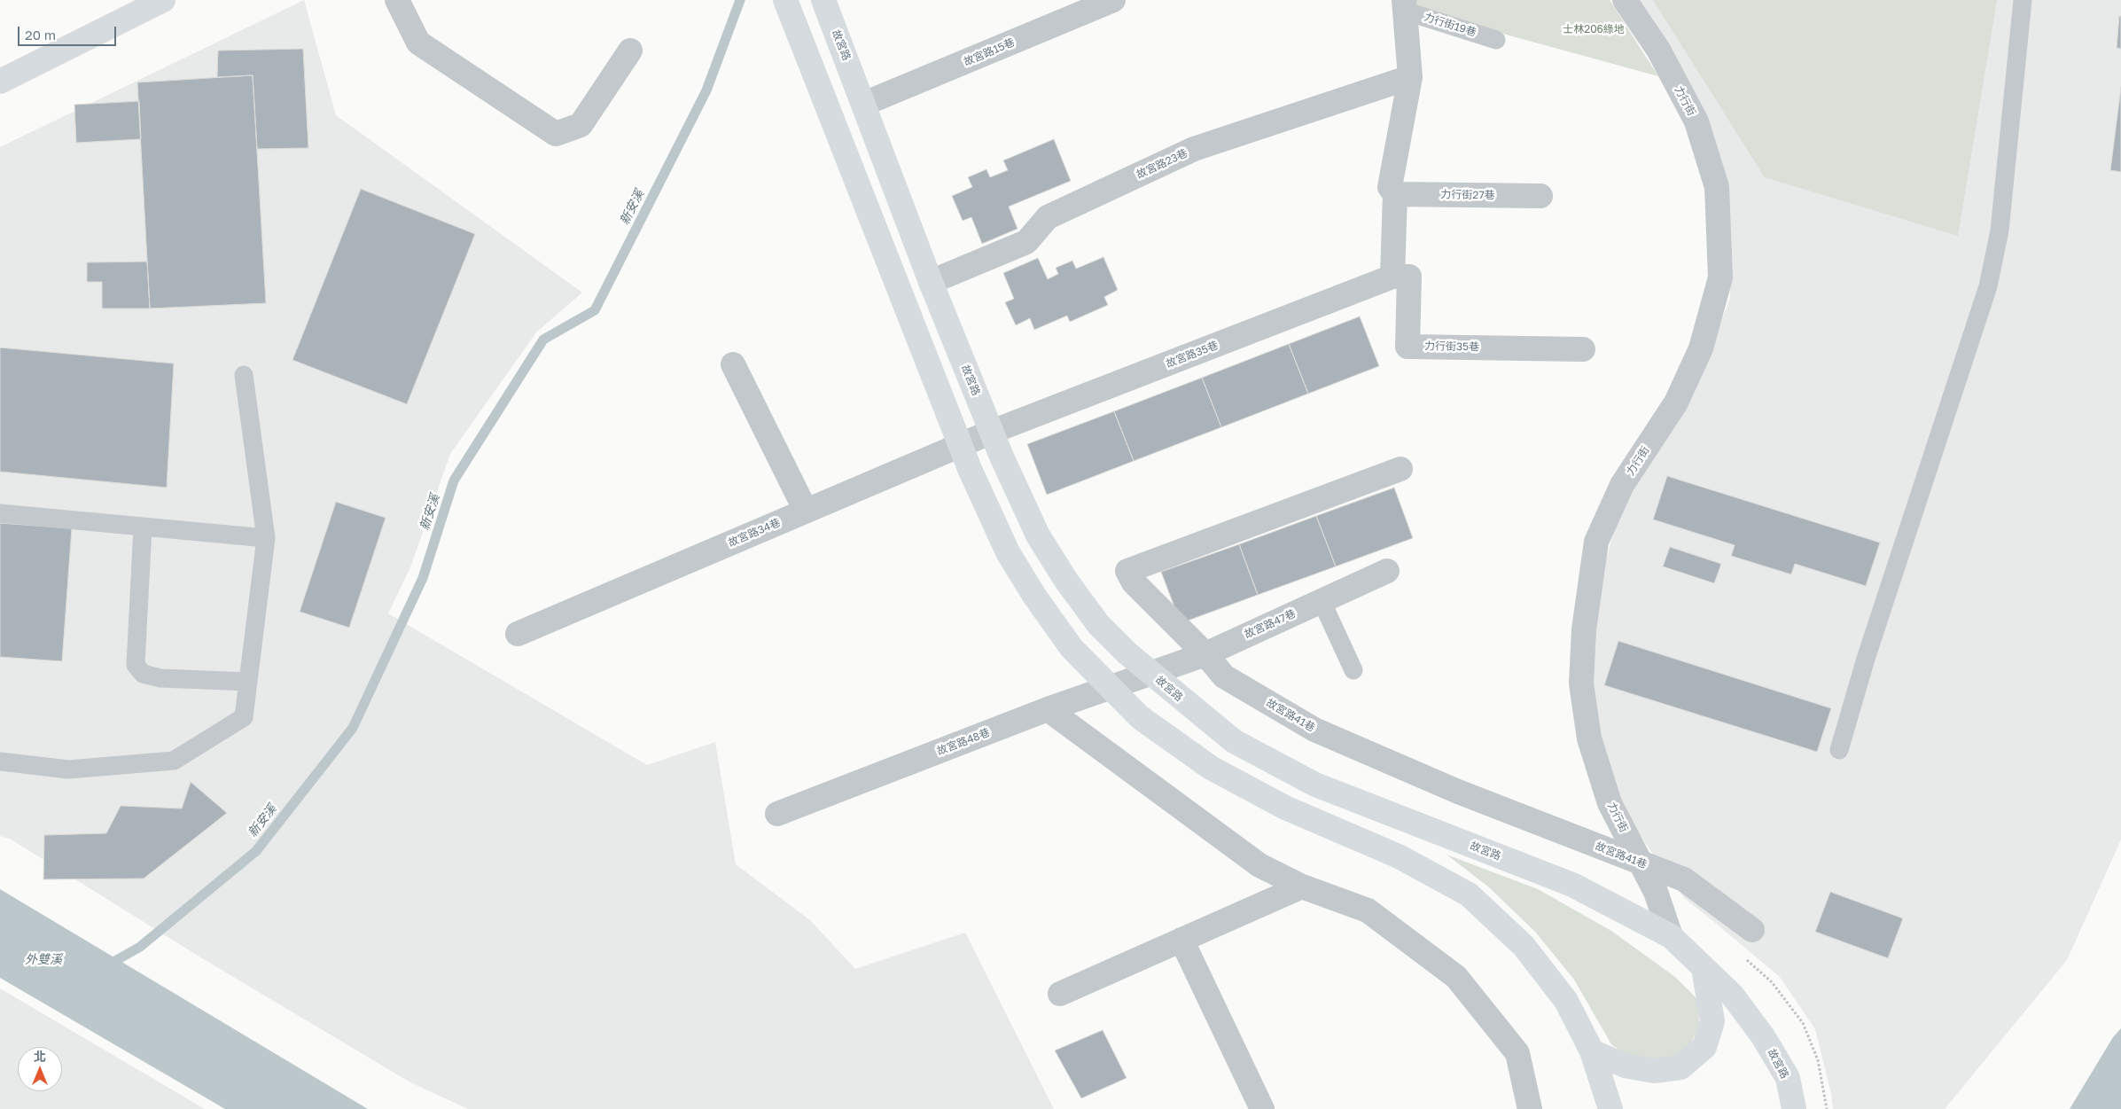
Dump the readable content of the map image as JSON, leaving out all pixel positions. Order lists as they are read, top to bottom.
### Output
{
  "streets": {
    "main road": ["故宮路"],
    "street": [
      "故宮路15巷",
      "力行街",
      "故宮路23巷",
      "力行街27巷",
      "力行街35巷",
      "故宮路35巷",
      "故宮路34巷",
      "故宮路47巷",
      "故宮路41巷",
      "故宮路48巷"
    ],
    "lane": ["力行街19巷"]
  },
  "crossings": [
    ["故宮路", "故宮路15巷"],
    ["故宮路", "力行街"],
    ["故宮路", "故宮路23巷"],
    ["故宮路", "故宮路35巷"],
    ["故宮路", "故宮路34巷"],
    ["故宮路", "故宮路47巷"],
    ["故宮路", "故宮路48巷"],
    ["力行街35巷", "故宮路35巷"],
    ["故宮路35巷", "故宮路34巷"],
    ["故宮路47巷", "故宮路41巷"],
    ["故宮路47巷", "故宮路48巷"]
  ],
  "water": ["新安溪", "外雙溪"],
  "parks": ["士林206綠地"],
  "scale_bar": "20 m",
  "north": "top"
}
